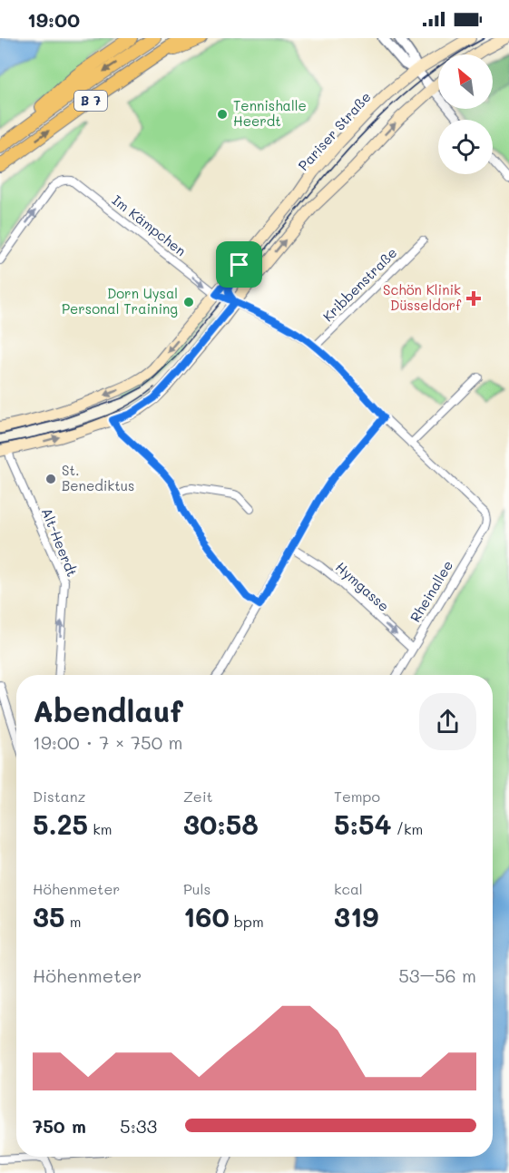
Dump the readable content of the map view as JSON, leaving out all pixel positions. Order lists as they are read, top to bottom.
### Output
{
  "streets": {
    "highway": ["B 7"],
    "main road": ["Pariser Straße"],
    "street": [
      "Im Kämpchen",
      "Kribbenstraße",
      "Alt-Heerdt",
      "Hymgasse",
      "Rheinallee"
    ]
  },
  "crossings": [
    ["Pariser Straße", "Im Kämpchen"],
    ["Hymgasse", "Rheinallee"]
  ],
  "one_way": ["Alt-Heerdt", "Hymgasse"],
  "places": {
    "other": ["Tennishalle Heerdt", "Dorn Uysal Personal Training", "St. Benediktus"],
    "health": ["Schön Klinik Düsseldorf"]
  },
  "north": "top left",
  "page": {
    "status": "19:00",
    "heading": ["Abendlauf", "19:00 · 7 × 750 m"],
    "stats": [
      ["Distanz", "5.25 km"],
      ["Zeit", "30:58"],
      ["Tempo", "5:54 /km"],
      ["Höhenmeter", "35 m"],
      ["Puls", "160 bpm"],
      ["kcal", "319"]
    ],
    "chart": ["Höhenmeter", "53–56 m"],
    "list": [
      {
        "name": "750 m",
        "note": "5:33"
      }
    ]
  }
}
